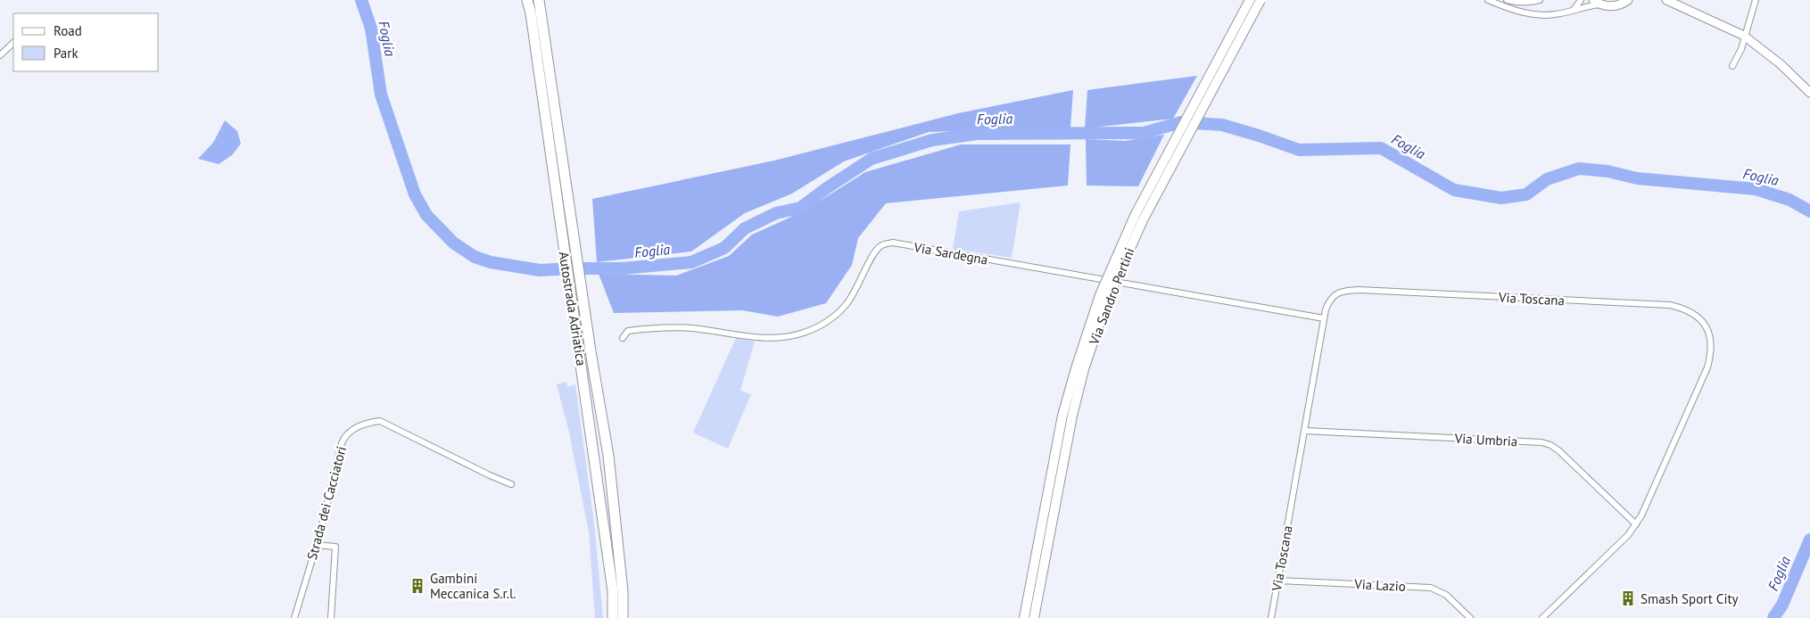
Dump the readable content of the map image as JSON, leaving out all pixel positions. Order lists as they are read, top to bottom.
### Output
{
  "streets": {
    "highway": ["Autostrada Adriatica"],
    "main road": ["Via Sandro Pertini"],
    "street": [
      "Via Sardegna",
      "Via Toscana",
      "Via Umbria",
      "Strada dei Cacciatori",
      "Via Lazio"
    ]
  },
  "crossings": [
    ["Via Sardegna", "Via Toscana"],
    ["Via Toscana", "Via Umbria"],
    ["Via Toscana", "Via Lazio"]
  ],
  "water": ["Foglia"],
  "places": {
    "building": ["Gambini Meccanica S.r.l.", "Smash Sport City"]
  },
  "legend": ["Road", "Park"]
}
